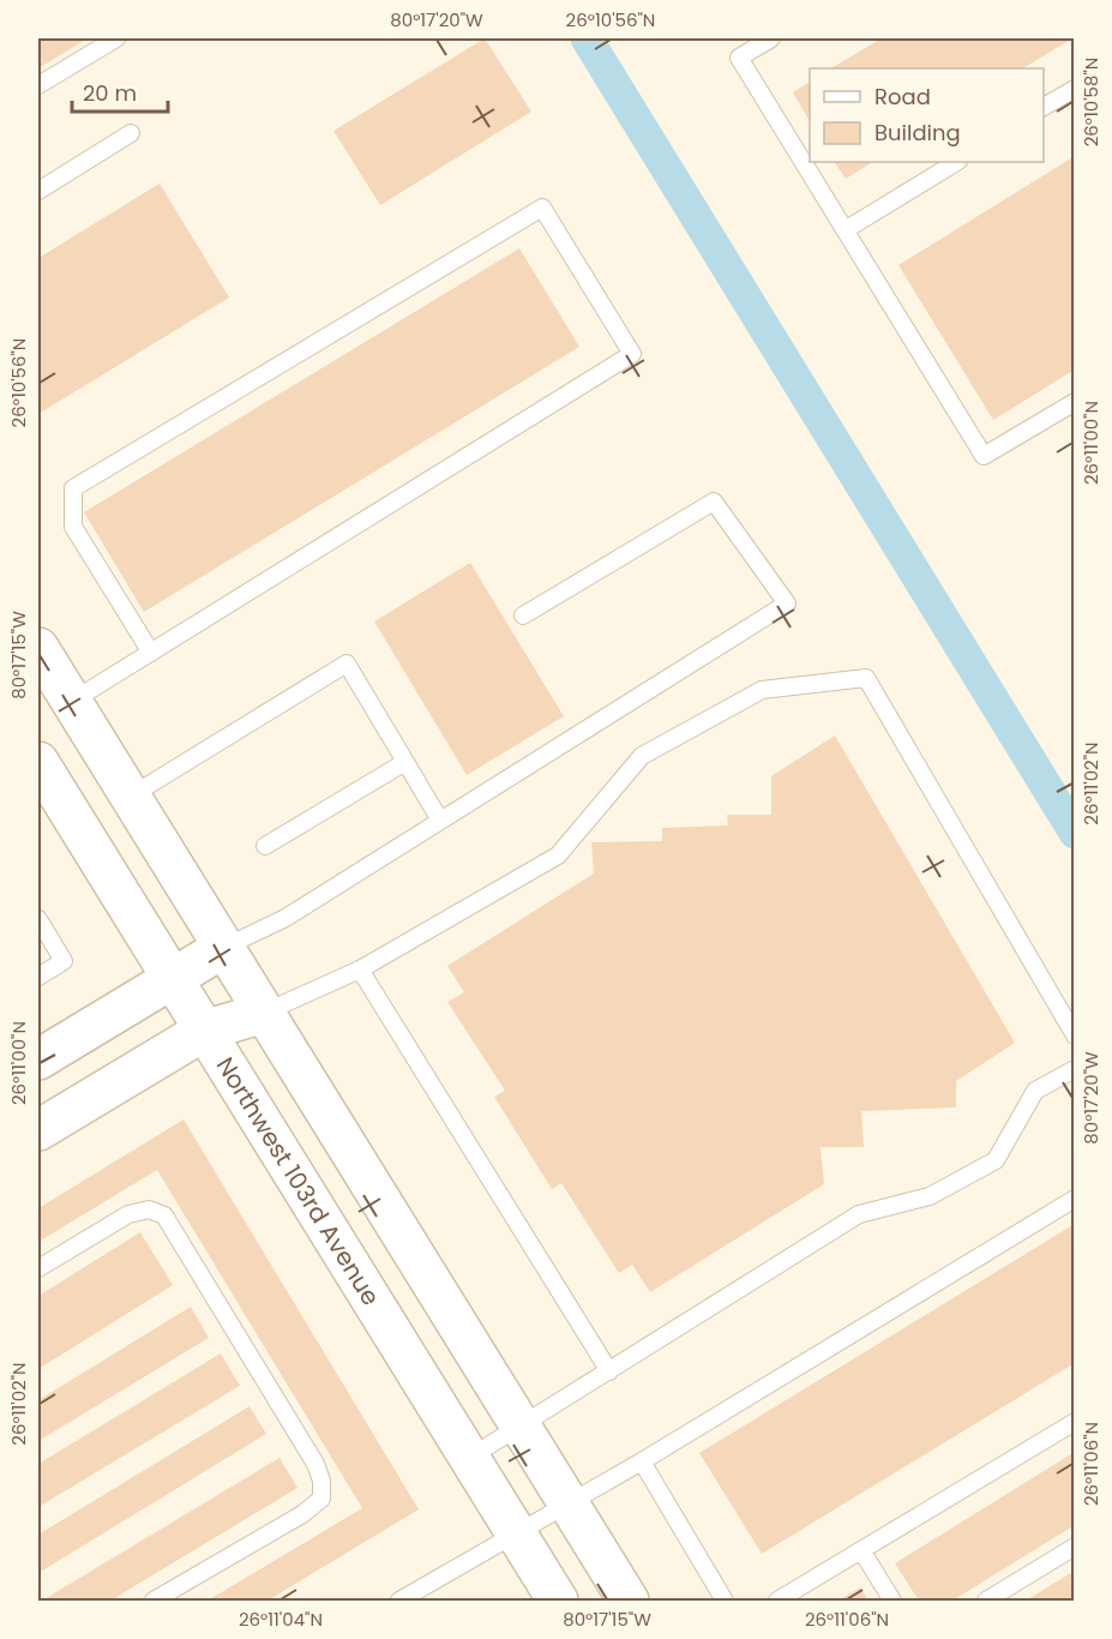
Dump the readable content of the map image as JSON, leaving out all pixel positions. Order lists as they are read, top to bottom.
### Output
{
  "streets": {
    "street": ["Northwest 103rd Avenue"]
  },
  "legend": ["Road", "Building"],
  "scale_bar": "20 m",
  "coordinates": [
    "80°17'20\"W",
    "26°10'56\"N",
    "26°10'58\"N",
    "26°11'00\"N",
    "80°17'15\"W",
    "26°11'02\"N",
    "26°11'06\"N",
    "26°11'04\"N"
  ]
}
